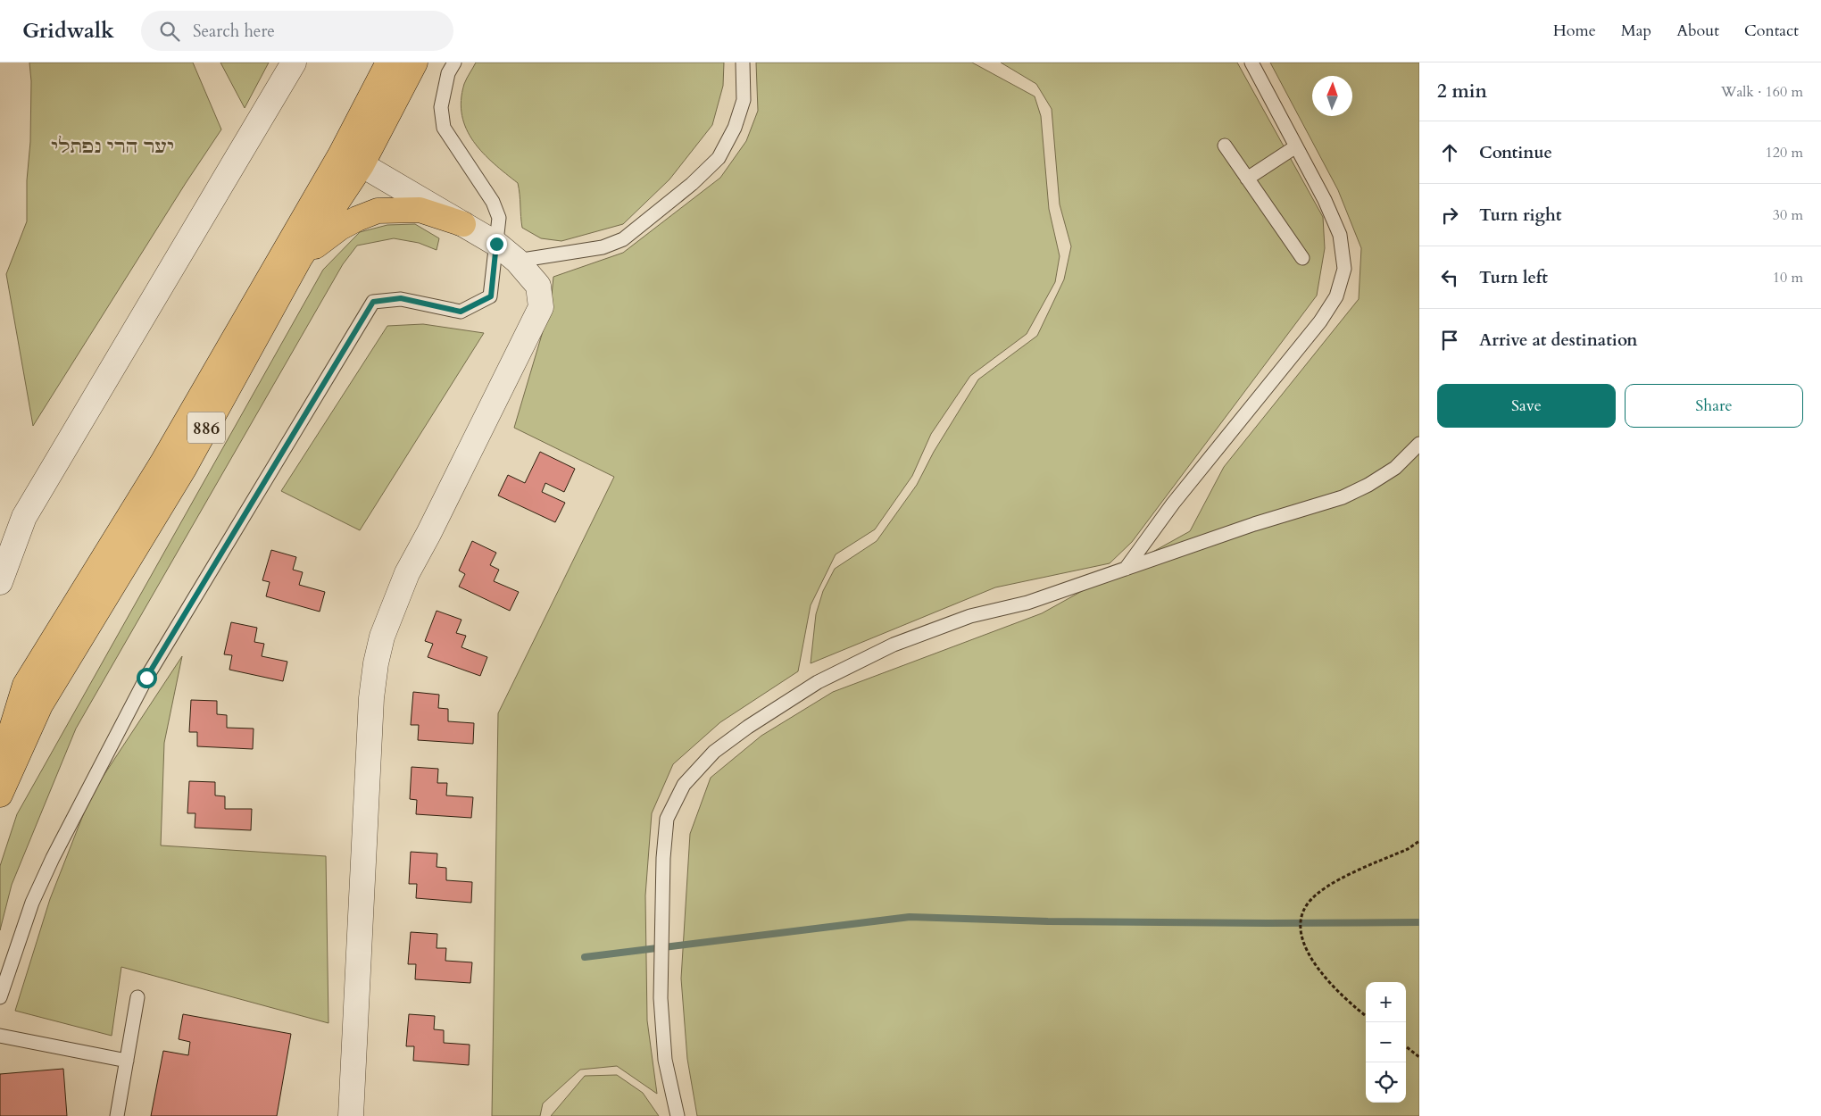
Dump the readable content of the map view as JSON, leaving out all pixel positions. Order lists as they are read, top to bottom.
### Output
{
  "streets": {
    "main road": ["886"]
  },
  "parks": ["יער הרי נפתלי"],
  "north": "top",
  "page": {
    "header": "Gridwalk",
    "search": "Search here",
    "nav": [
      "Home",
      "Map",
      "About",
      "Contact"
    ],
    "heading": ["2 min", "Walk · 160 m"],
    "list": [
      ["Continue", "120 m"],
      ["Turn right", "30 m"],
      ["Turn left", "10 m"],
      "Arrive at destination"
    ],
    "buttons": ["Save", "Share"],
    "map_buttons": ["+", "−"]
  }
}
